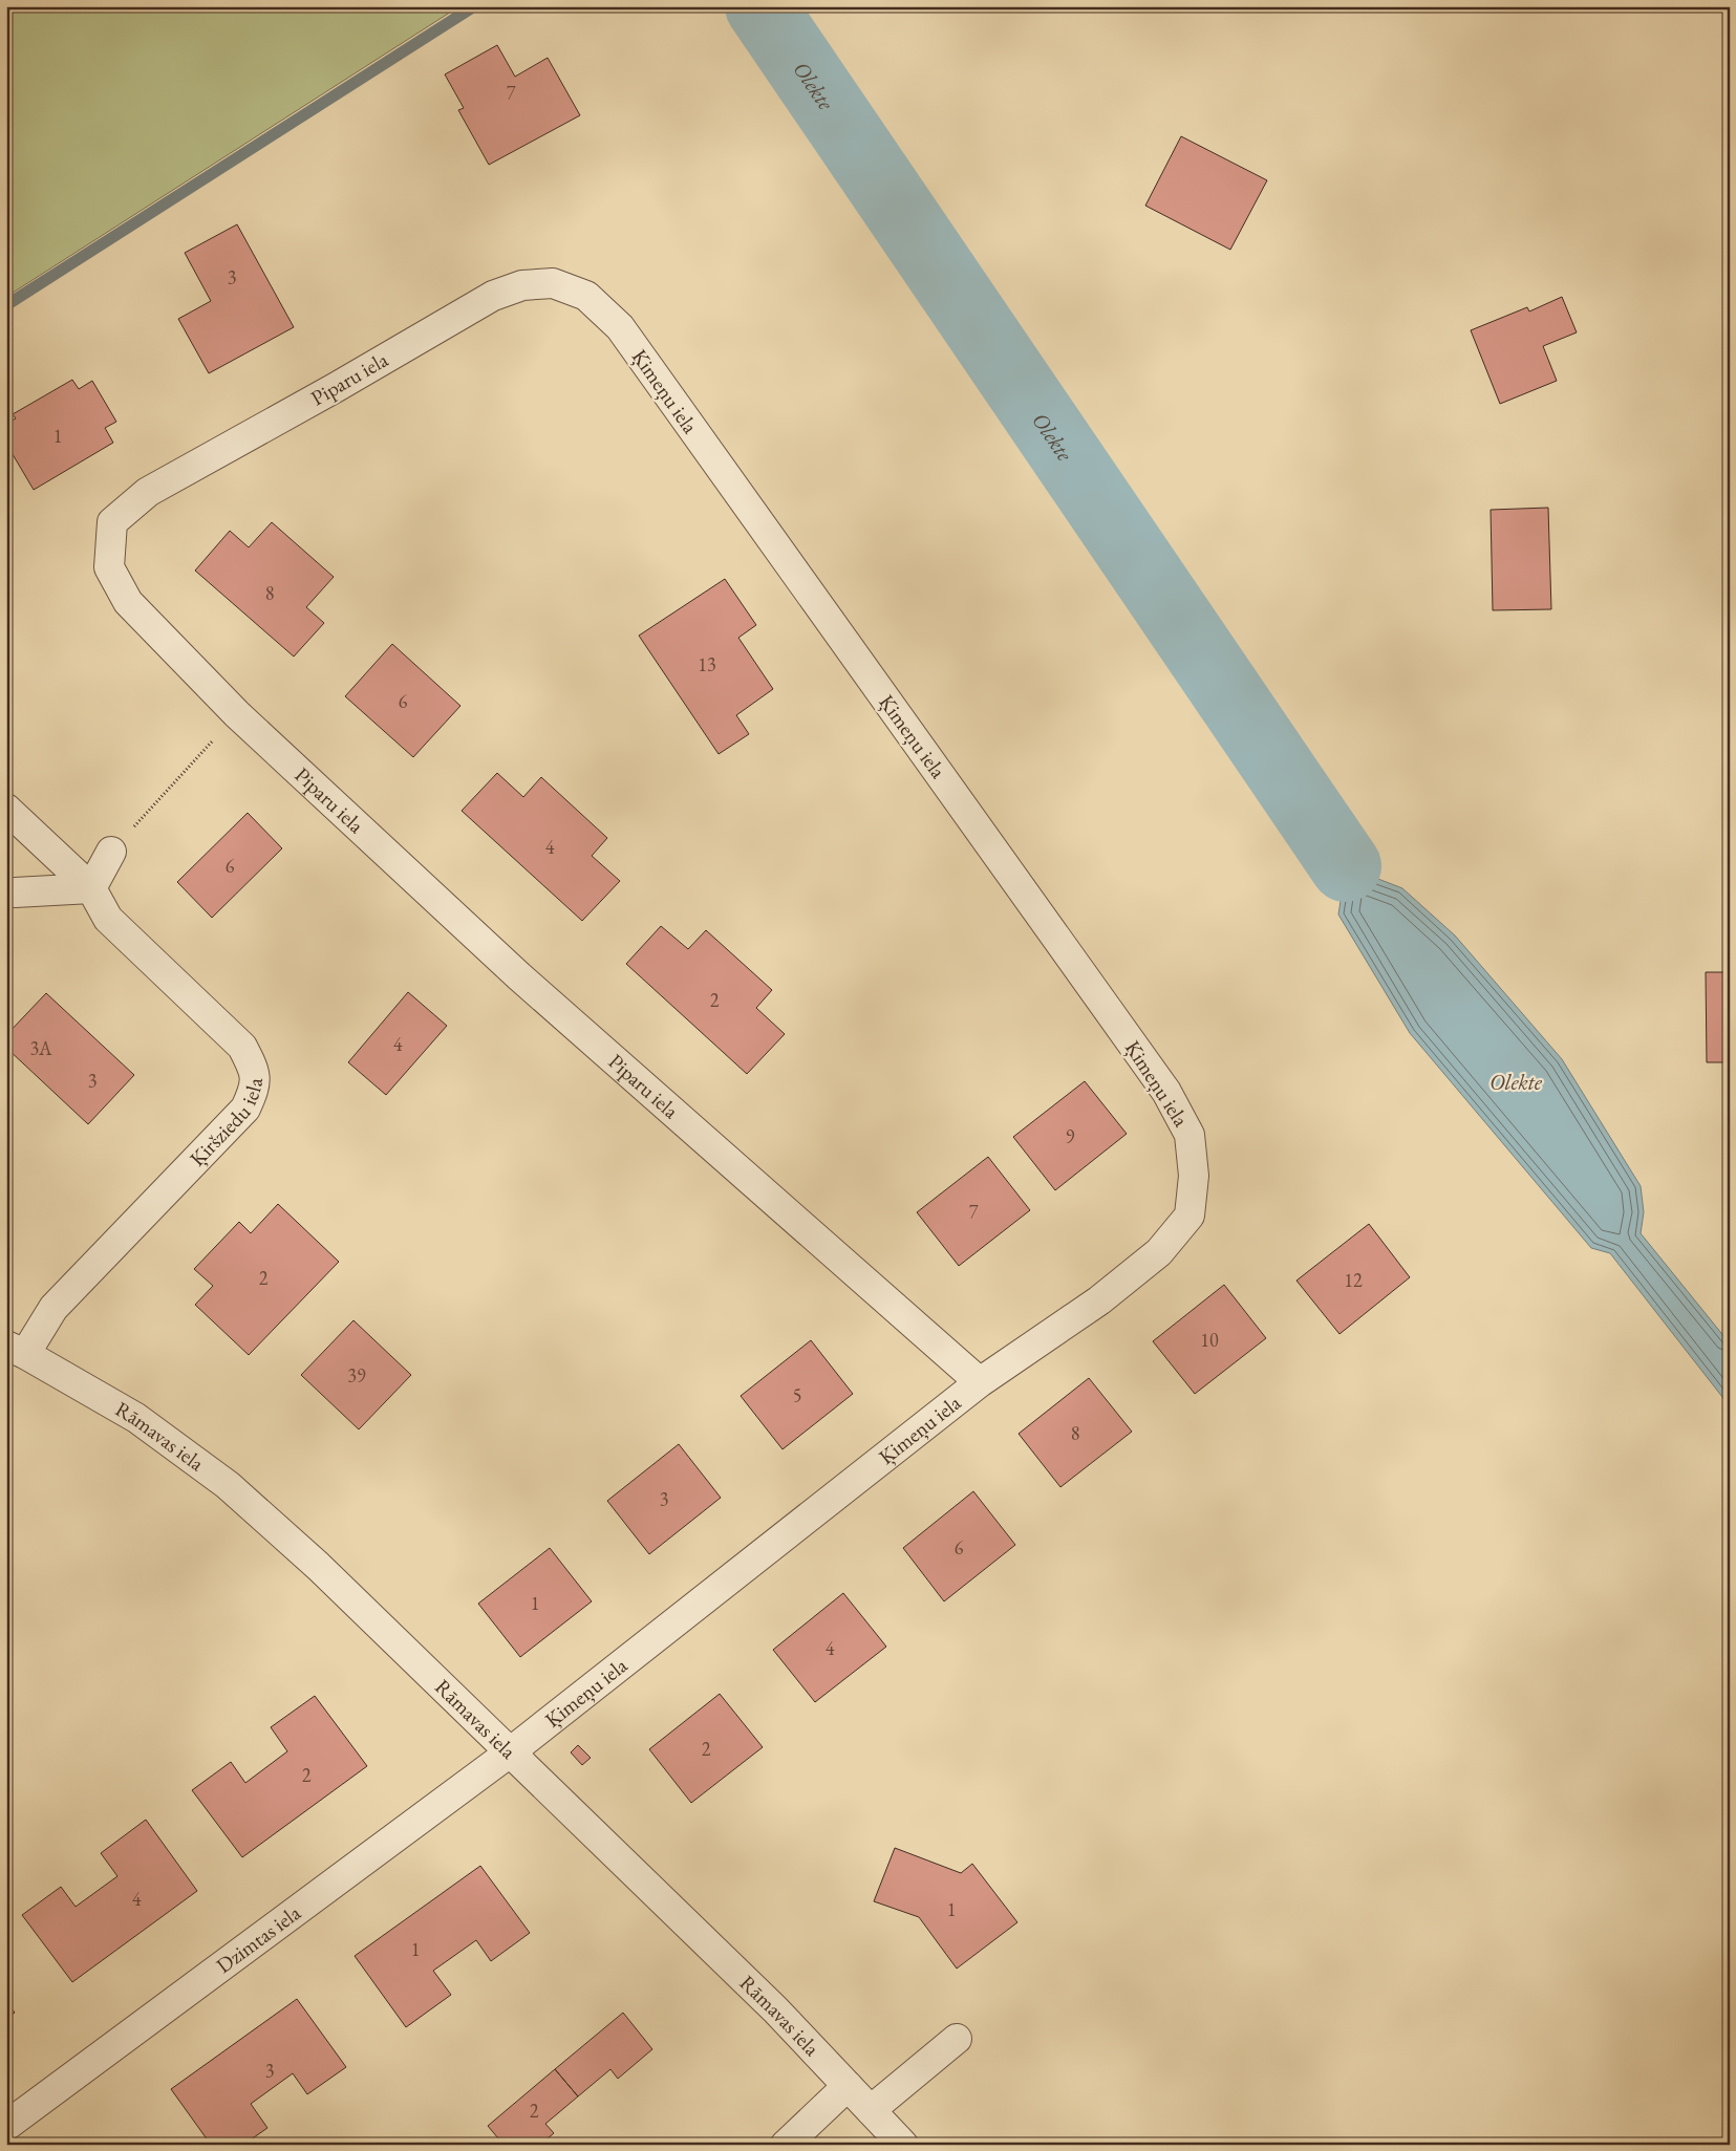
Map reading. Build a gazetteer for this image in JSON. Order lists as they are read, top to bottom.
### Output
{
  "streets": {
    "street": [
      "Piparu iela",
      "Ķimeņu iela",
      "Ķiršziedu iela",
      "Rāmavas iela",
      "Dzimtas iela"
    ]
  },
  "crossings": [
    ["Piparu iela", "Ķimeņu iela"],
    ["Ķimeņu iela", "Rāmavas iela"],
    ["Ķimeņu iela", "Dzimtas iela"],
    ["Ķiršziedu iela", "Rāmavas iela"],
    ["Rāmavas iela", "Dzimtas iela"]
  ],
  "water": ["Olekte"],
  "house_numbers": [
    "7",
    "3",
    "1",
    "8",
    "13",
    "6",
    "4",
    "6",
    "2",
    "4",
    "3A",
    "3",
    "9",
    "7",
    "2",
    "12",
    "10",
    "39",
    "5",
    "8",
    "3",
    "6",
    "1",
    "4",
    "2",
    "2",
    "4",
    "1",
    "1",
    "3",
    "2"
  ]
}
